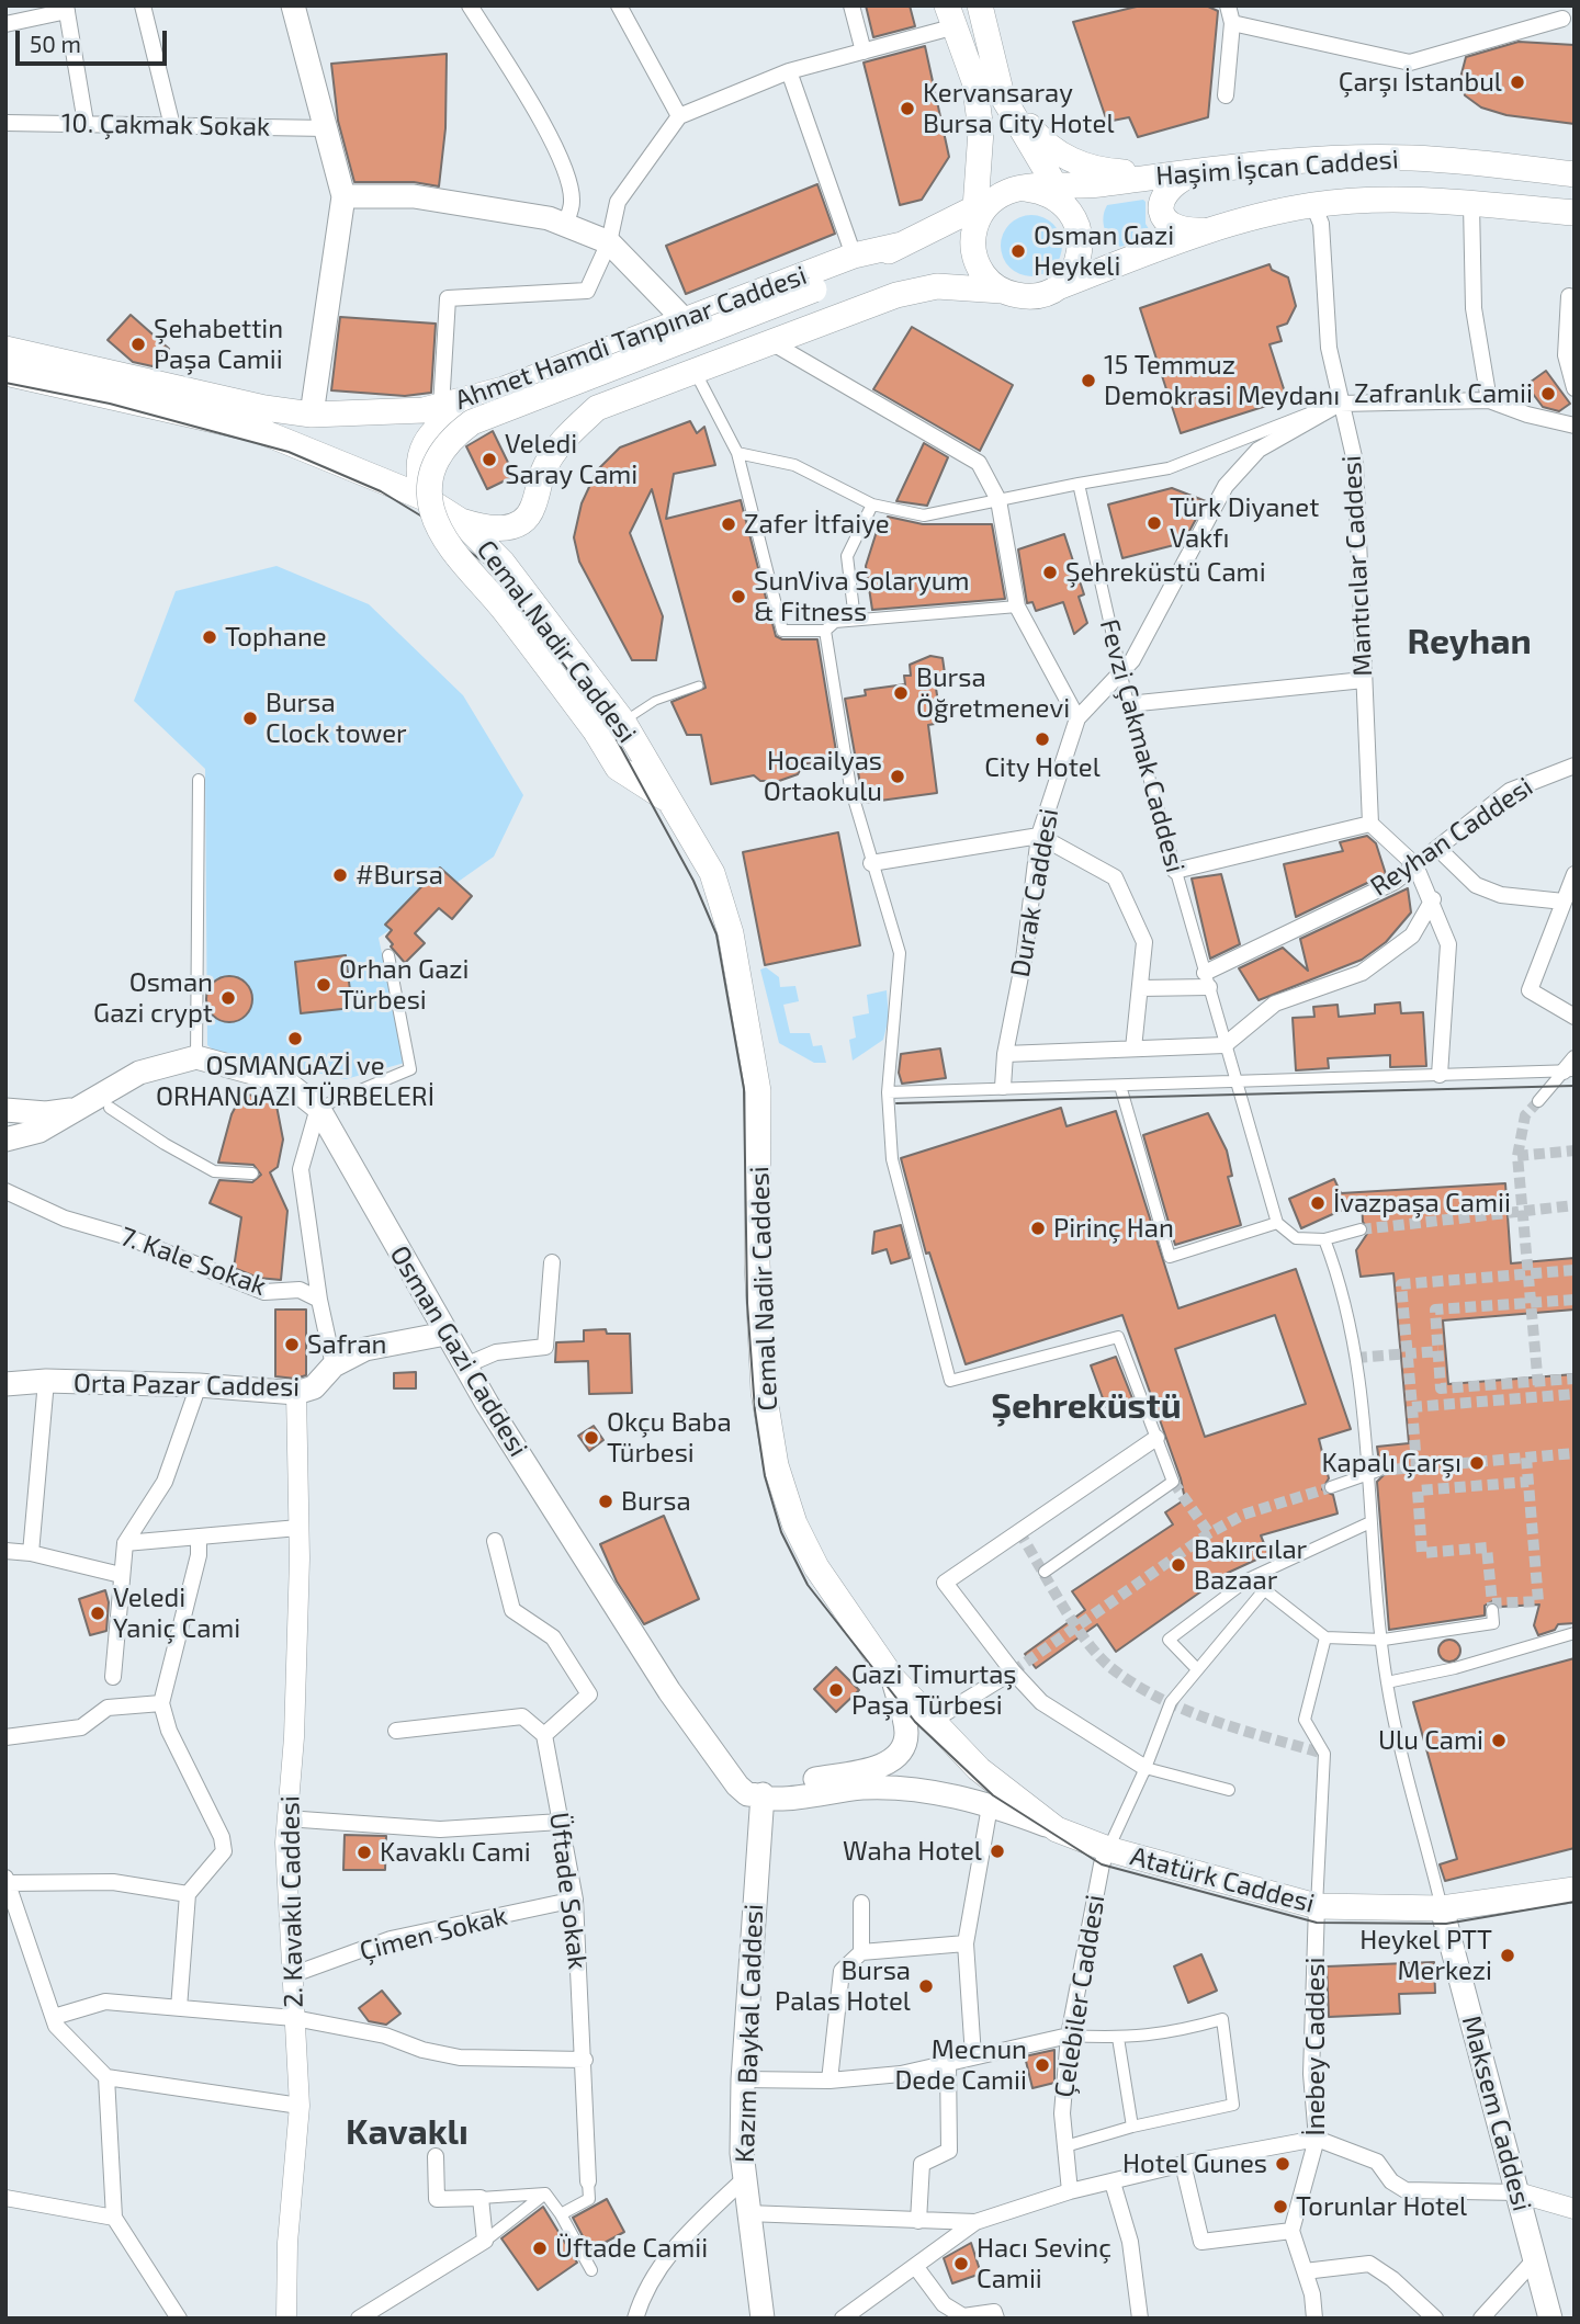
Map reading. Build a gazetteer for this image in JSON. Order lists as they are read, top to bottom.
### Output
{
  "streets": {
    "main road": [
      "Haşim İşcan Caddesi",
      "Ahmet Hamdi Tanpınar Caddesi",
      "Cemal Nadir Caddesi",
      "Osman Gazi Caddesi",
      "Orta Pazar Caddesi",
      "Atatürk Caddesi",
      "Kazım Baykal Caddesi",
      "Maksem Caddesi"
    ],
    "street": [
      "10. Çakmak Sokak",
      "Mantıcılar Caddesi",
      "Fevzi Çakmak Caddesi",
      "Reyhan Caddesi",
      "Durak Caddesi",
      "7. Kale Sokak",
      "Üftade Sokak",
      "2. Kavaklı Caddesi",
      "Çimen Sokak",
      "Çelebiler Caddesi",
      "İnebey Caddesi"
    ]
  },
  "crossings": [
    ["Haşim İşcan Caddesi", "Ahmet Hamdi Tanpınar Caddesi"],
    ["Haşim İşcan Caddesi", "Mantıcılar Caddesi"],
    ["Ahmet Hamdi Tanpınar Caddesi", "Cemal Nadir Caddesi"],
    ["Mantıcılar Caddesi", "Durak Caddesi"],
    ["Cemal Nadir Caddesi", "Atatürk Caddesi"],
    ["Fevzi Çakmak Caddesi", "Reyhan Caddesi"],
    ["Fevzi Çakmak Caddesi", "Durak Caddesi"],
    ["Osman Gazi Caddesi", "Orta Pazar Caddesi"],
    ["Osman Gazi Caddesi", "Kazım Baykal Caddesi"],
    ["Orta Pazar Caddesi", "2. Kavaklı Caddesi"],
    ["Atatürk Caddesi", "Çelebiler Caddesi"],
    ["Atatürk Caddesi", "İnebey Caddesi"],
    ["Atatürk Caddesi", "Maksem Caddesi"],
    ["Üftade Sokak", "Çimen Sokak"],
    ["2. Kavaklı Caddesi", "Çimen Sokak"]
  ],
  "districts": ["Reyhan", "Şehreküstü", "Kavaklı"],
  "places": [
    "Çarşı İstanbul",
    "Kervansaray Bursa City Hotel",
    "Osman Gazi Heykeli",
    "Şehabettin Paşa Camii",
    "15 Temmuz Demokrasi Meydanı",
    "Zafranlık Camii",
    "Veledi Saray Cami",
    "Türk Diyanet Vakfı",
    "Zafer İtfaiye",
    "Şehreküstü Cami",
    "SunViva Solaryum & Fitness",
    "Tophane",
    "Bursa Öğretmenevi",
    "Bursa Clock tower",
    "City Hotel",
    "Hocailyas Ortaokulu",
    "#Bursa",
    "Orhan Gazi Türbesi",
    "Osman Gazi crypt",
    "OSMANGAZİ ve ORHANGAZI TÜRBELERİ",
    "İvazpaşa Camii",
    "Pirinç Han",
    "Safran",
    "Okçu Baba Türbesi",
    "Kapalı Çarşı",
    "Bursa",
    "Bakırcılar Bazaar",
    "Veledi Yaniç Cami",
    "Gazi Timurtaş Paşa Türbesi",
    "Ulu Cami",
    "Waha Hotel",
    "Kavaklı Cami",
    "Heykel PTT Merkezi",
    "Bursa Palas Hotel",
    "Mecnun Dede Camii",
    "Hotel Gunes",
    "Torunlar Hotel",
    "Üftade Camii",
    "Hacı Sevinç Camii"
  ],
  "scale_bar": "50 m"
}
